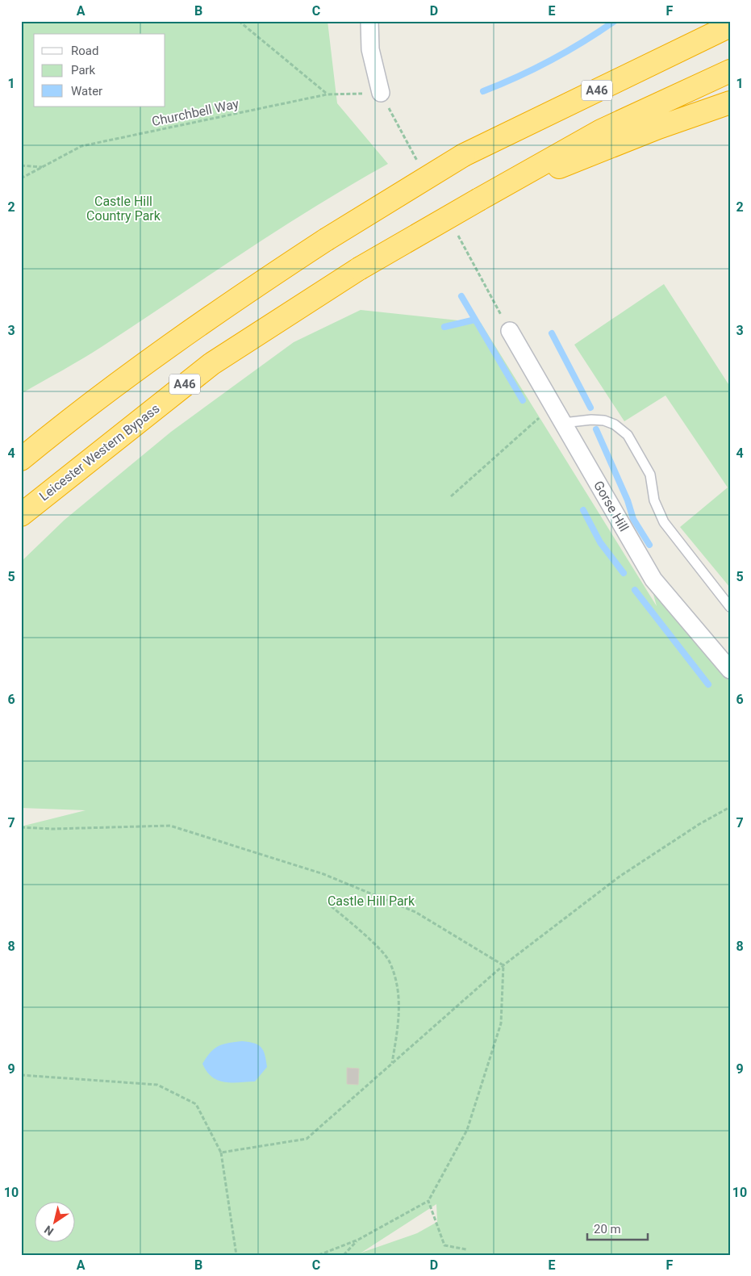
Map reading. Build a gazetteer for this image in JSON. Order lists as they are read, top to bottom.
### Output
{
  "streets": {
    "highway": ["A46", "Leicester Western Bypass"],
    "street": ["Gorse Hill"],
    "path": ["Churchbell Way"]
  },
  "crossings": [
    ["A46", "Leicester Western Bypass"]
  ],
  "parks": ["Castle Hill Country Park", "Castle Hill Park"],
  "legend": ["Road", "Park", "Water"],
  "scale_bar": "20 m",
  "north": "bottom left",
  "grid": {
    "columns": [
      "A",
      "B",
      "C",
      "D",
      "E",
      "F"
    ],
    "rows": [
      "1",
      "2",
      "3",
      "4",
      "5",
      "6",
      "7",
      "8",
      "9",
      "10"
    ]
  }
}
